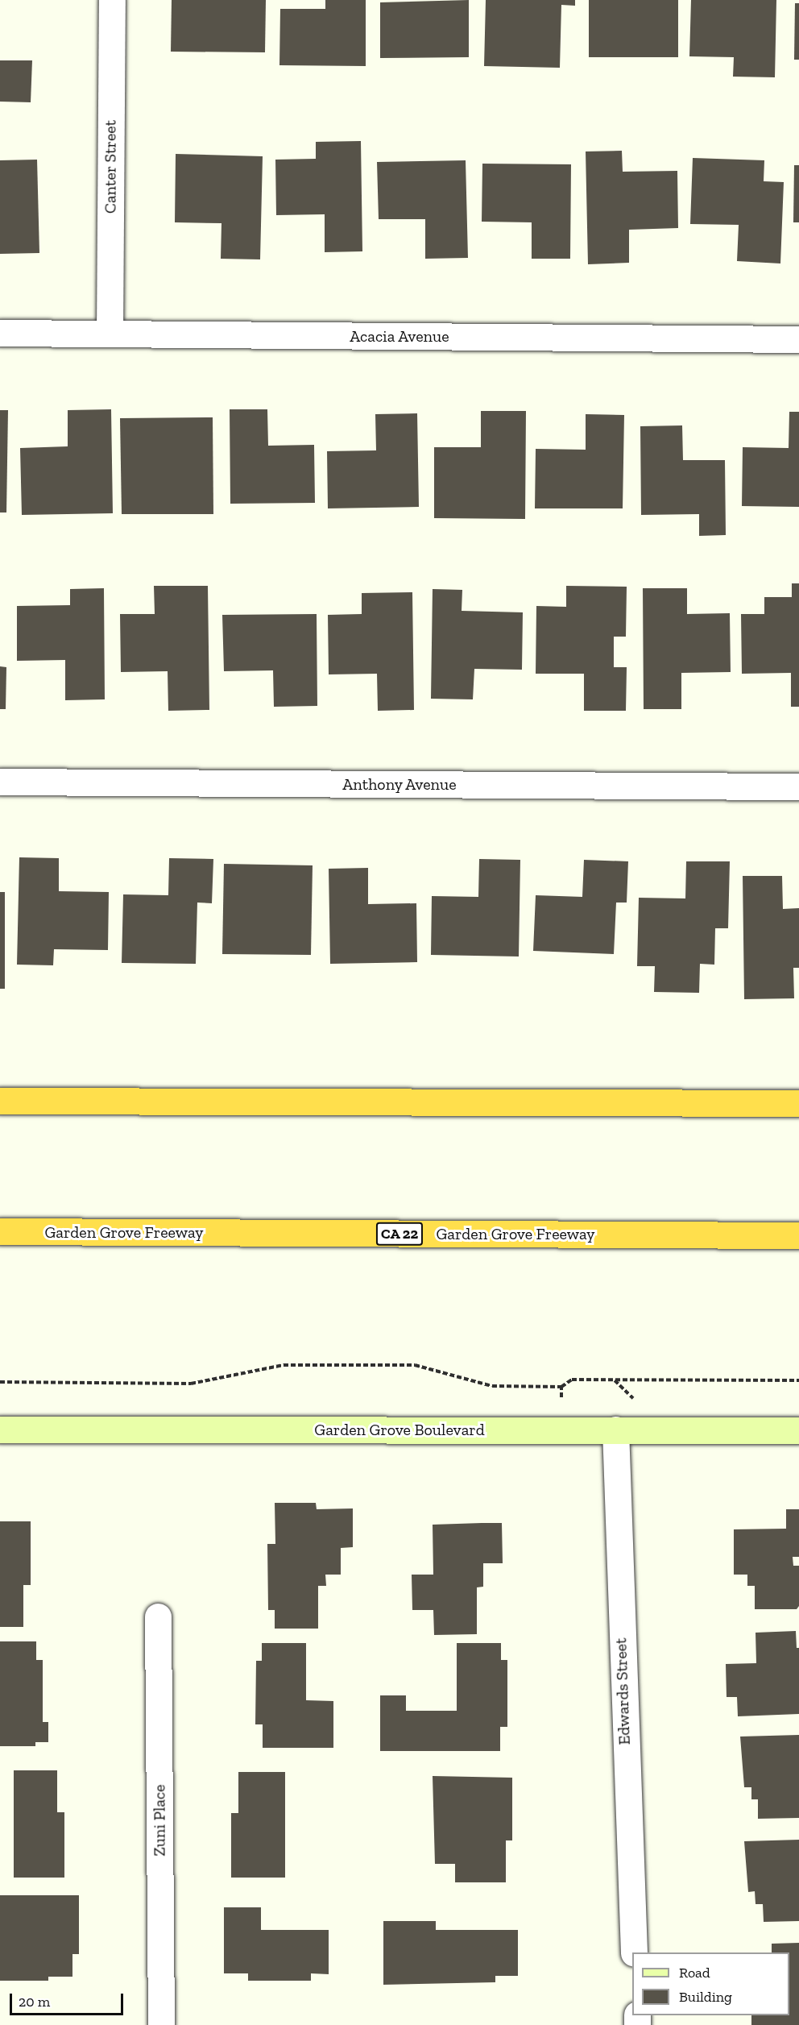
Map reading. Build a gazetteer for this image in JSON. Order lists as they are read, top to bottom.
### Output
{
  "streets": {
    "highway": ["Garden Grove Freeway", "CA 22"],
    "main road": ["Garden Grove Boulevard"],
    "street": [
      "Canter Street",
      "Acacia Avenue",
      "Anthony Avenue",
      "Edwards Street",
      "Zuni Place"
    ]
  },
  "crossings": [
    ["Canter Street", "Acacia Avenue"],
    ["Garden Grove Boulevard", "Edwards Street"]
  ],
  "legend": ["Road", "Building"],
  "scale_bar": "20 m"
}
